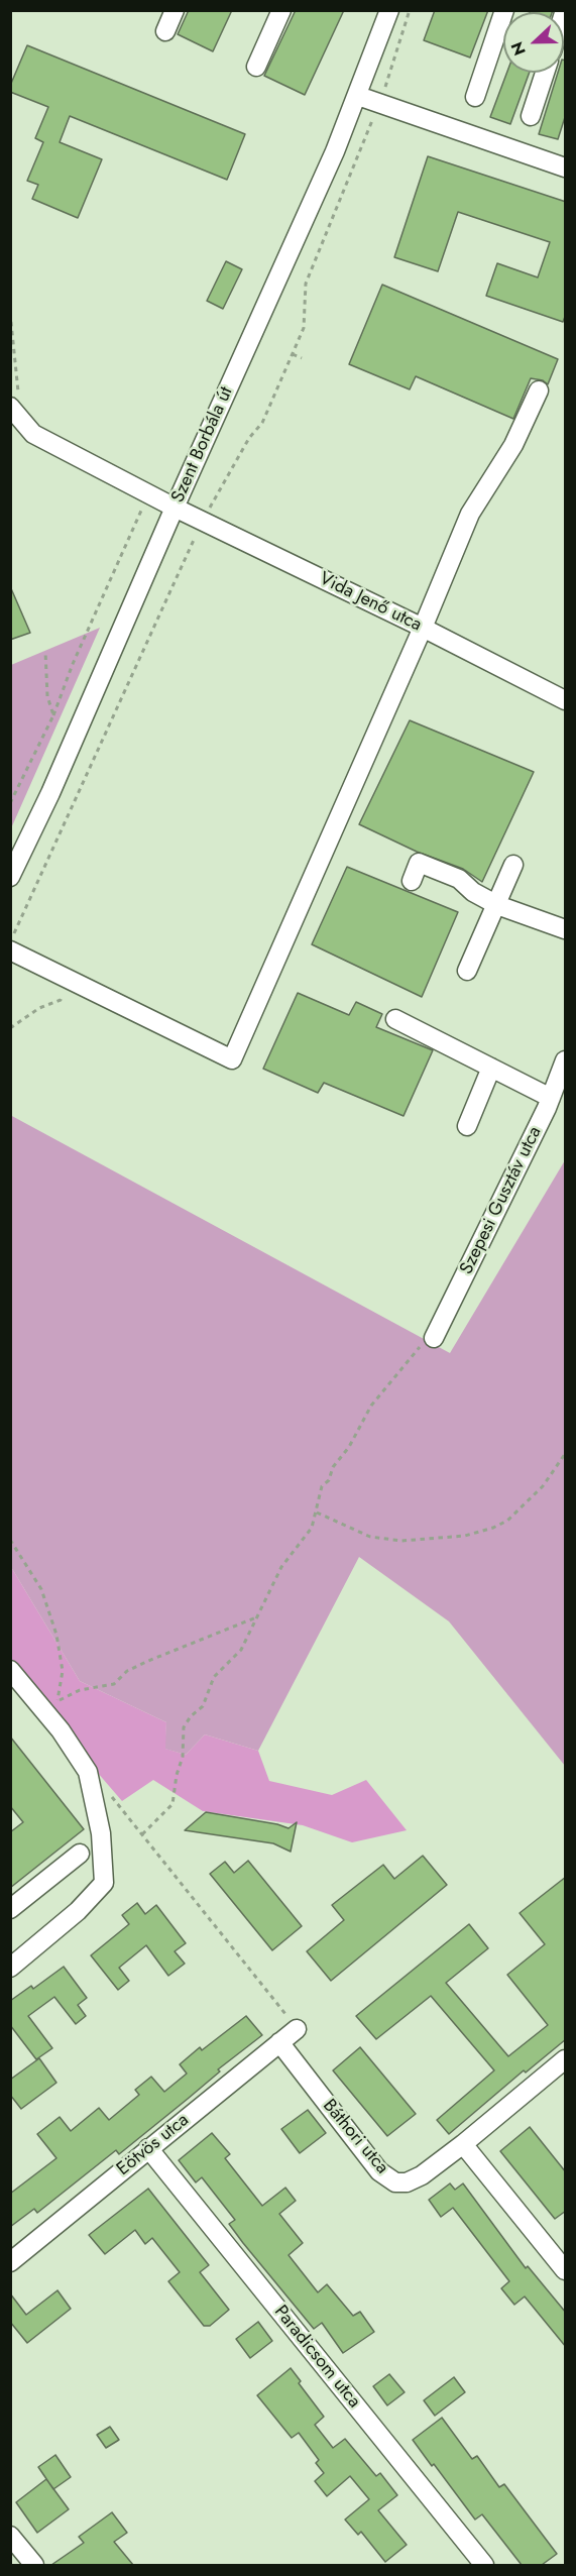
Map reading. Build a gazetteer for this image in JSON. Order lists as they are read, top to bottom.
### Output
{
  "streets": {
    "street": [
      "Szent Borbála út",
      "Vida Jenő utca",
      "Szepesi Gusztáv utca",
      "Báthori utca",
      "Eötvös utca",
      "Paradicsom utca"
    ]
  },
  "crossings": [
    ["Szent Borbála út", "Vida Jenő utca"],
    ["Báthori utca", "Eötvös utca"],
    ["Eötvös utca", "Paradicsom utca"]
  ],
  "north": "left"
}
